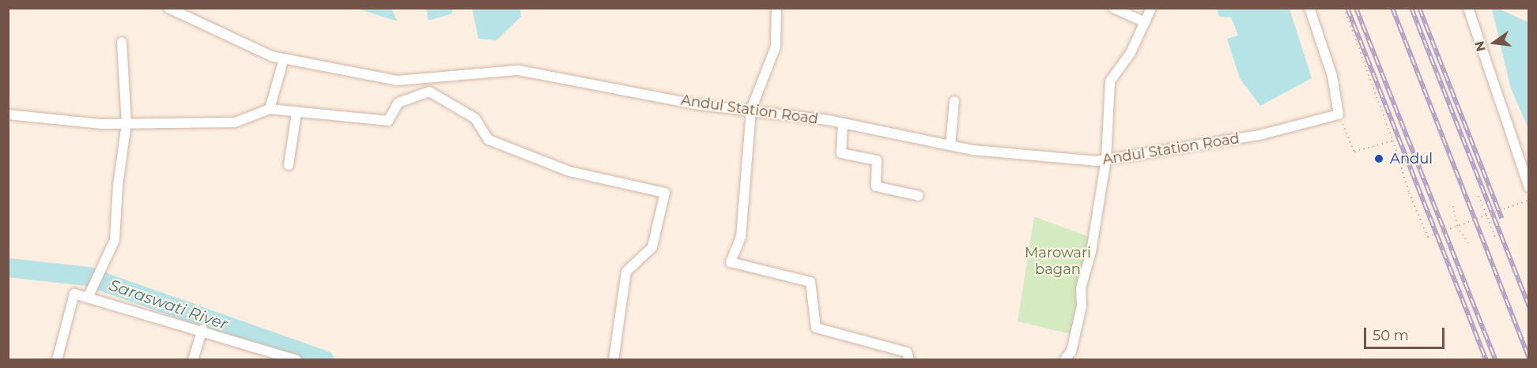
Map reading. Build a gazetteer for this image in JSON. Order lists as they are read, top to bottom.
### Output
{
  "streets": {
    "street": ["Andul Station Road"]
  },
  "water": ["Saraswati River"],
  "parks": ["Marowari bagan"],
  "places": ["Andul"],
  "scale_bar": "50 m",
  "north": "left"
}
